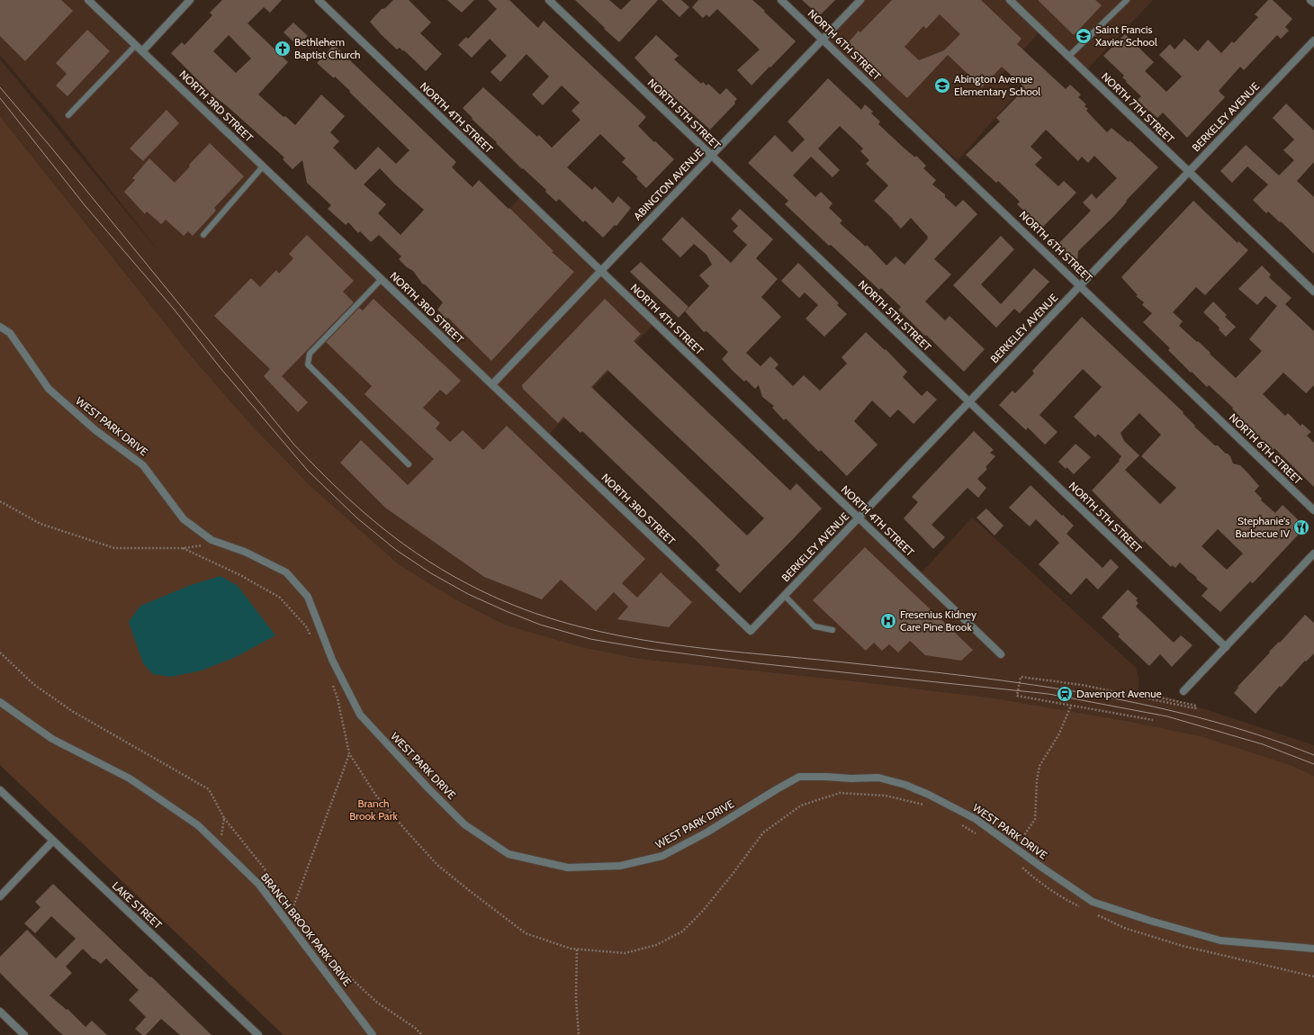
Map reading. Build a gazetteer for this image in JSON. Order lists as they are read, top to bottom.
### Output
{
  "streets": {
    "street": [
      "NORTH 6TH STREET",
      "NORTH 3RD STREET",
      "NORTH 7TH STREET",
      "NORTH 5TH STREET",
      "BERKELEY AVENUE",
      "NORTH 4TH STREET",
      "ABINGTON AVENUE",
      "WEST PARK DRIVE",
      "LAKE STREET",
      "BRANCH BROOK PARK DRIVE"
    ]
  },
  "crossings": [
    ["NORTH 6TH STREET", "BERKELEY AVENUE"],
    ["NORTH 6TH STREET", "ABINGTON AVENUE"],
    ["NORTH 3RD STREET", "BERKELEY AVENUE"],
    ["NORTH 3RD STREET", "ABINGTON AVENUE"],
    ["NORTH 7TH STREET", "BERKELEY AVENUE"],
    ["NORTH 5TH STREET", "BERKELEY AVENUE"],
    ["NORTH 5TH STREET", "ABINGTON AVENUE"],
    ["BERKELEY AVENUE", "NORTH 4TH STREET"],
    ["NORTH 4TH STREET", "ABINGTON AVENUE"]
  ],
  "parks": ["Branch Brook Park"],
  "places": {
    "school or university": ["Saint Francis Xavier School", "Abington Avenue Elementary School"],
    "church": ["Bethlehem Baptist Church"],
    "restaurant": ["Stephanie's Barbecue IV"],
    "hospital": ["Fresenius Kidney Care Pine Brook"],
    "station": ["Davenport Avenue"]
  }
}
